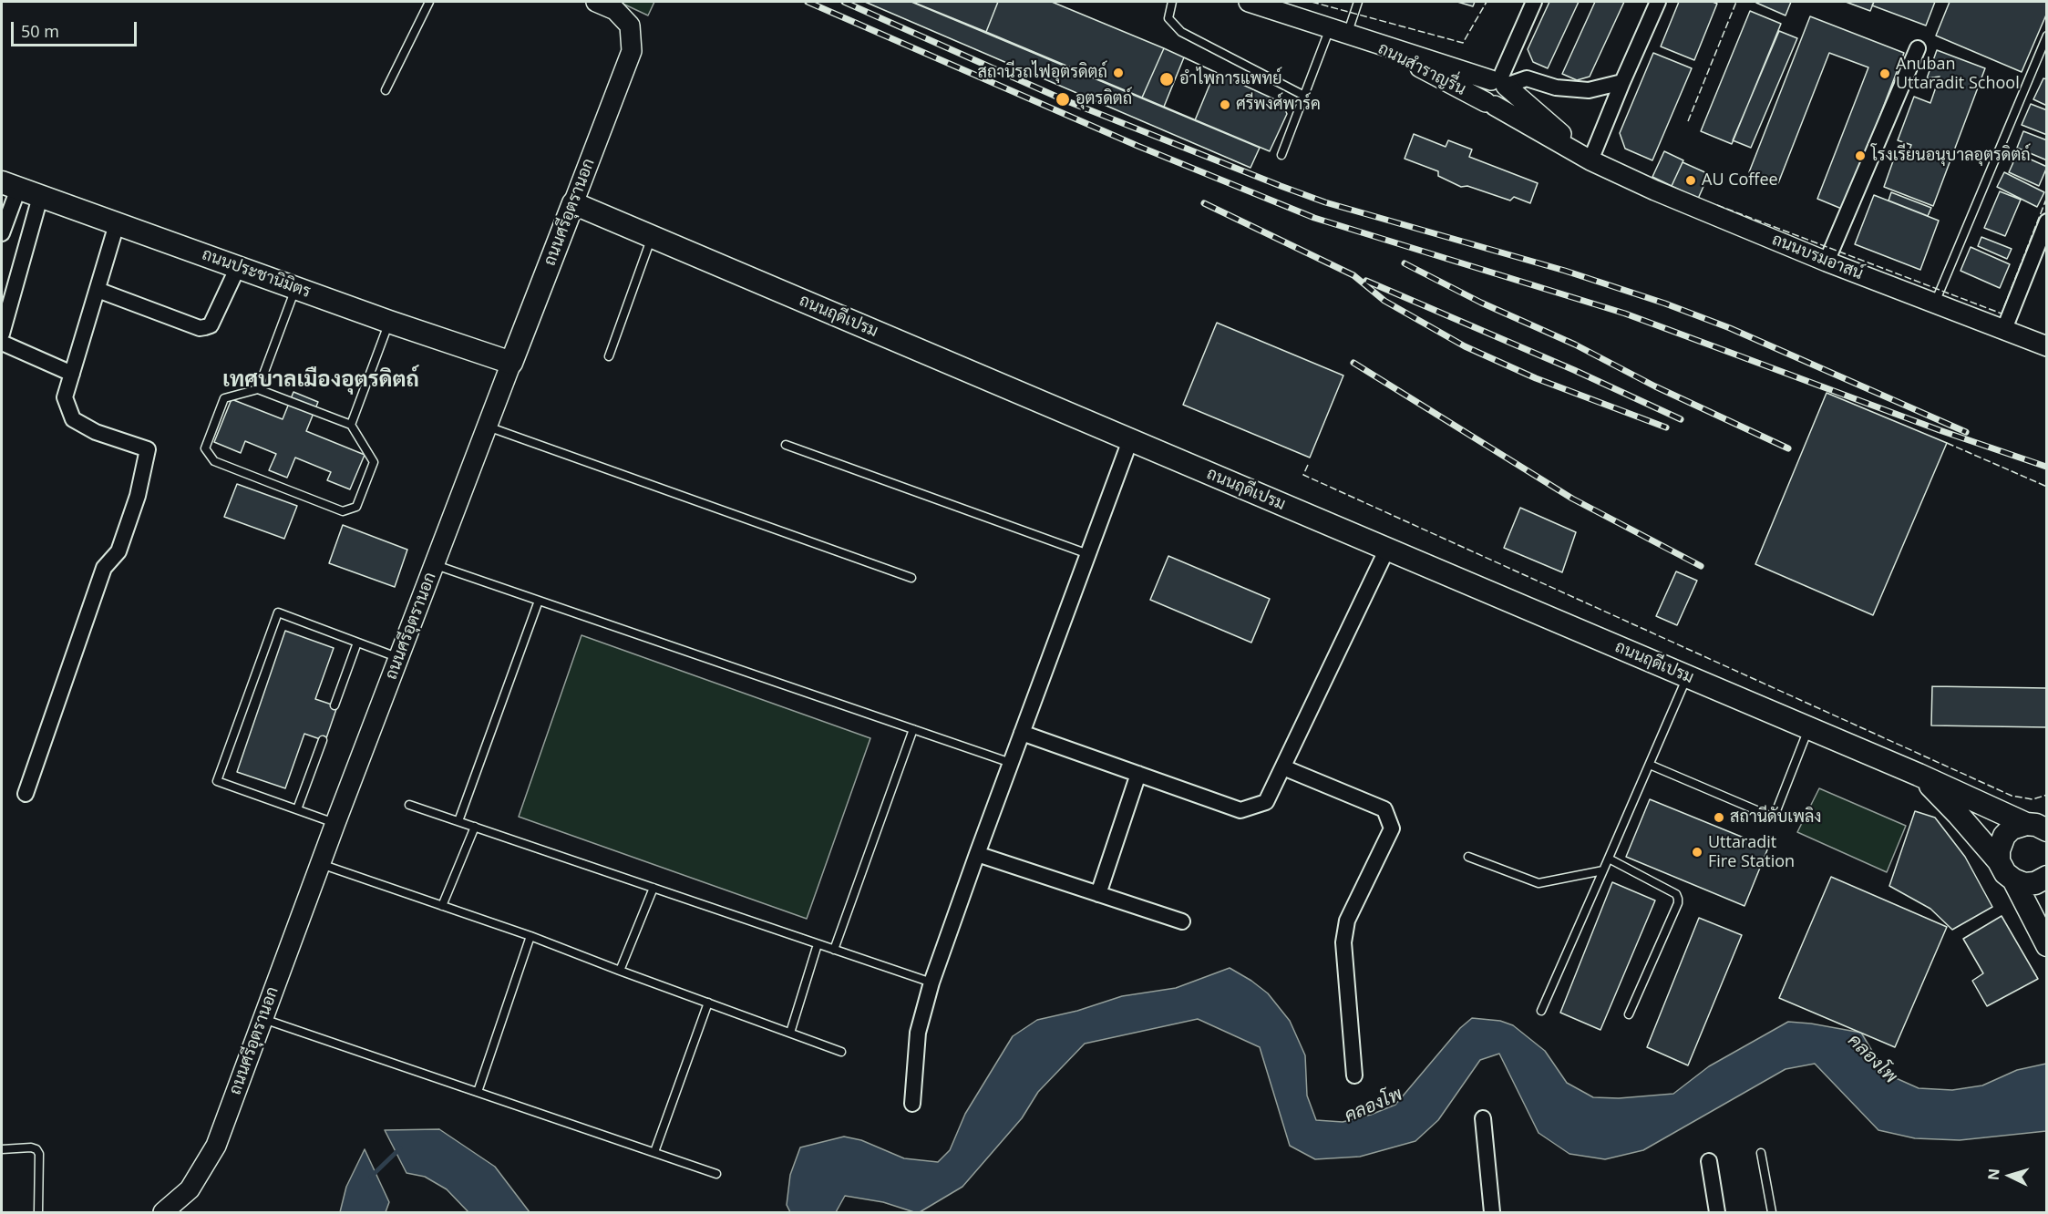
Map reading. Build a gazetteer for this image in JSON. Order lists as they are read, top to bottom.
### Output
{
  "streets": {
    "main road": ["ถนนศรีอุตรานอก", "ถนนประชานิมิตร", "ถนนฤดีเปรม"],
    "street": ["ถนนสำราญรื่น", "ถนนบรมอาสน์"]
  },
  "crossings": [
    ["ถนนสำราญรื่น", "ถนนบรมอาสน์"],
    ["ถนนศรีอุตรานอก", "ถนนประชานิมิตร"],
    ["ถนนศรีอุตรานอก", "ถนนฤดีเปรม"]
  ],
  "districts": ["เทศบาลเมืองอุตรดิตถ์"],
  "water": ["คลองโพ"],
  "places": [
    "สถานีรถไฟอุตรดิตถ์",
    "Anuban Uttaradit School",
    "อำไพการแพทย์",
    "อุตรดิตถ์",
    "ศรีพงศ์พาร์ค",
    "โรงเรียนอนุบาลอุตรดิตถ์",
    "AU Coffee",
    "สถานีดับเพลิง",
    "Uttaradit Fire Station"
  ],
  "scale_bar": "50 m",
  "north": "left"
}
